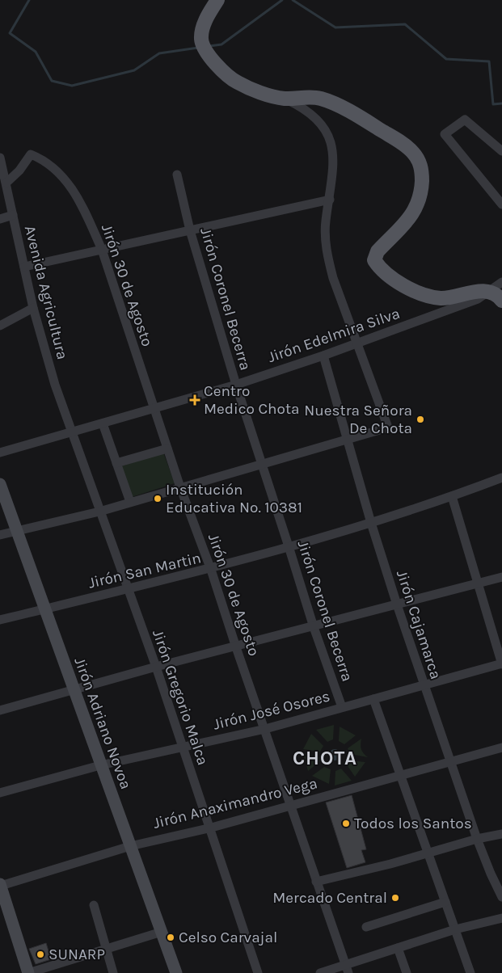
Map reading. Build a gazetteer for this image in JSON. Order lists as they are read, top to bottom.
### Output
{
  "streets": {
    "street": [
      "Jirón 30 de Agosto",
      "Avenida Agricultura",
      "Jirón Coronel Becerra",
      "Jirón Edelmira Silva",
      "Jirón San Martin",
      "Jirón Cajamarca",
      "Jirón Gregorio Malca",
      "Jirón José Osores",
      "Jirón Adriano Novoa",
      "Jirón Anaximandro Vega"
    ]
  },
  "crossings": [
    ["Jirón 30 de Agosto", "Avenida Agricultura"],
    ["Jirón 30 de Agosto", "Jirón Edelmira Silva"],
    ["Jirón 30 de Agosto", "Jirón San Martin"],
    ["Jirón 30 de Agosto", "Jirón José Osores"],
    ["Jirón 30 de Agosto", "Jirón Anaximandro Vega"],
    ["Avenida Agricultura", "Jirón Edelmira Silva"],
    ["Avenida Agricultura", "Jirón Gregorio Malca"],
    ["Jirón Coronel Becerra", "Jirón Edelmira Silva"],
    ["Jirón Coronel Becerra", "Jirón San Martin"],
    ["Jirón Coronel Becerra", "Jirón José Osores"],
    ["Jirón Edelmira Silva", "Jirón Cajamarca"],
    ["Jirón Edelmira Silva", "Jirón Gregorio Malca"],
    ["Jirón San Martin", "Jirón Cajamarca"],
    ["Jirón San Martin", "Jirón Gregorio Malca"],
    ["Jirón San Martin", "Jirón Adriano Novoa"],
    ["Jirón Cajamarca", "Jirón José Osores"],
    ["Jirón Cajamarca", "Jirón Anaximandro Vega"],
    ["Jirón Gregorio Malca", "Jirón José Osores"],
    ["Jirón Gregorio Malca", "Jirón Anaximandro Vega"],
    ["Jirón José Osores", "Jirón Adriano Novoa"],
    ["Jirón Adriano Novoa", "Jirón Anaximandro Vega"]
  ],
  "districts": ["CHOTA"],
  "places": {
    "health": ["Centro Medico Chota"],
    "other": [
      "Nuestra Señora De Chota",
      "Institución Educativa No. 10381",
      "Todos los Santos",
      "Mercado Central",
      "Celso Carvajal",
      "SUNARP"
    ]
  }
}
